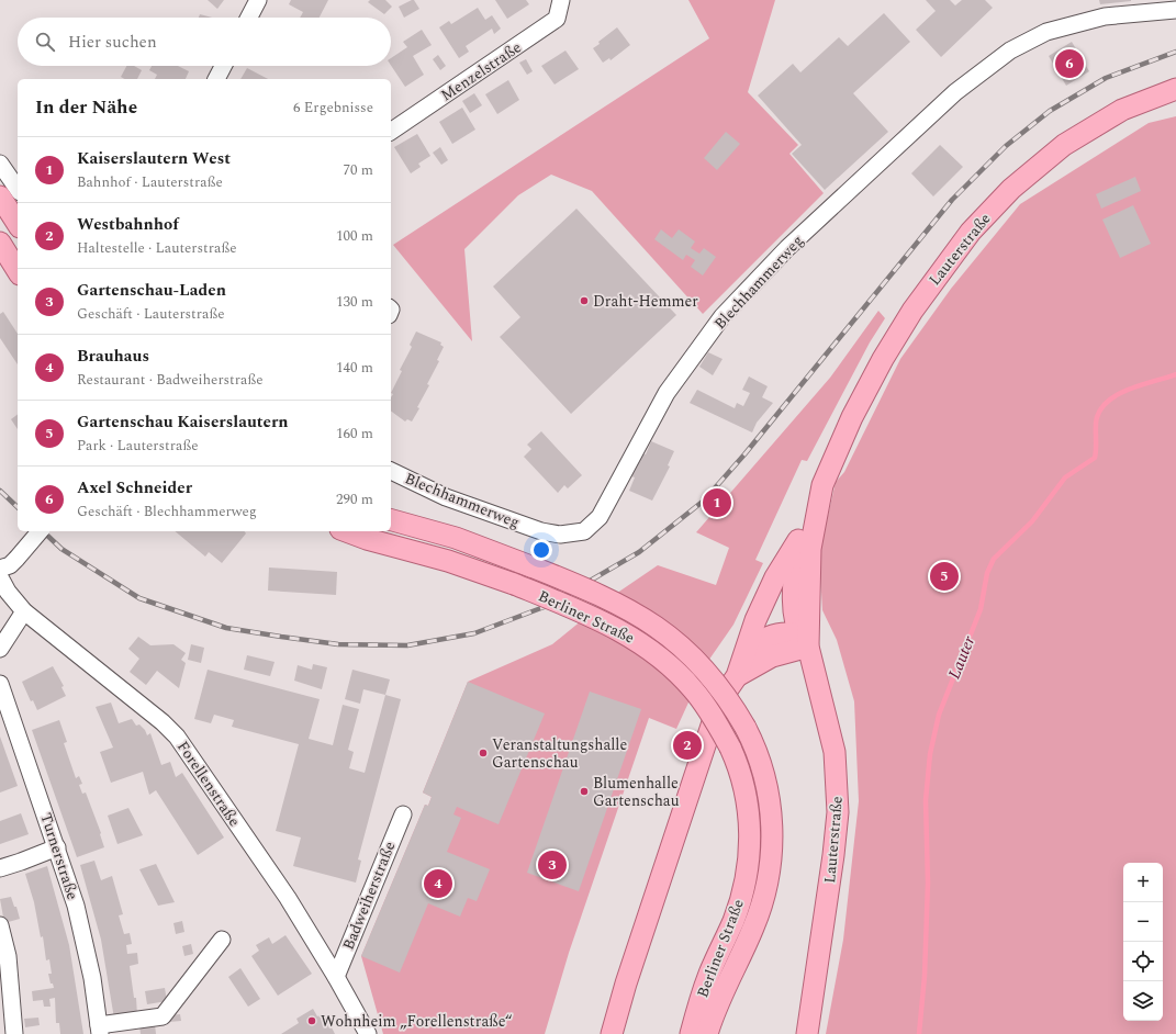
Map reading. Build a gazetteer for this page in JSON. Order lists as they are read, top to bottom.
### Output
{
  "streets": {
    "main road": ["Lauterstraße", "Berliner Straße"],
    "street": [
      "Menzelstraße",
      "Blechhammerweg",
      "Forellenstraße",
      "Turnerstraße",
      "Badweiherstraße"
    ]
  },
  "crossings": [
    ["Forellenstraße", "Badweiherstraße"]
  ],
  "water": ["Lauter"],
  "places": [
    "Draht-Hemmer",
    "Veranstaltungshalle Gartenschau",
    "Blumenhalle Gartenschau",
    "Wohnheim „Forellenstraße“"
  ],
  "page": {
    "search": "Hier suchen",
    "pins": [
      "6",
      "1",
      "5",
      "2",
      "3",
      "4"
    ],
    "heading": ["In der Nähe", "6 Ergebnisse"],
    "list": [
      {
        "mark": "1",
        "name": "Kaiserslautern West",
        "note": "Bahnhof · Lauterstraße",
        "value": "70 m"
      },
      {
        "mark": "2",
        "name": "Westbahnhof",
        "note": "Haltestelle · Lauterstraße",
        "value": "100 m"
      },
      {
        "mark": "3",
        "name": "Gartenschau-Laden",
        "note": "Geschäft · Lauterstraße",
        "value": "130 m"
      },
      {
        "mark": "4",
        "name": "Brauhaus",
        "note": "Restaurant · Badweiherstraße",
        "value": "140 m"
      },
      {
        "mark": "5",
        "name": "Gartenschau Kaiserslautern",
        "note": "Park · Lauterstraße",
        "value": "160 m"
      },
      {
        "mark": "6",
        "name": "Axel Schneider",
        "note": "Geschäft · Blechhammerweg",
        "value": "290 m"
      }
    ],
    "map_buttons": ["+", "−"]
  }
}
